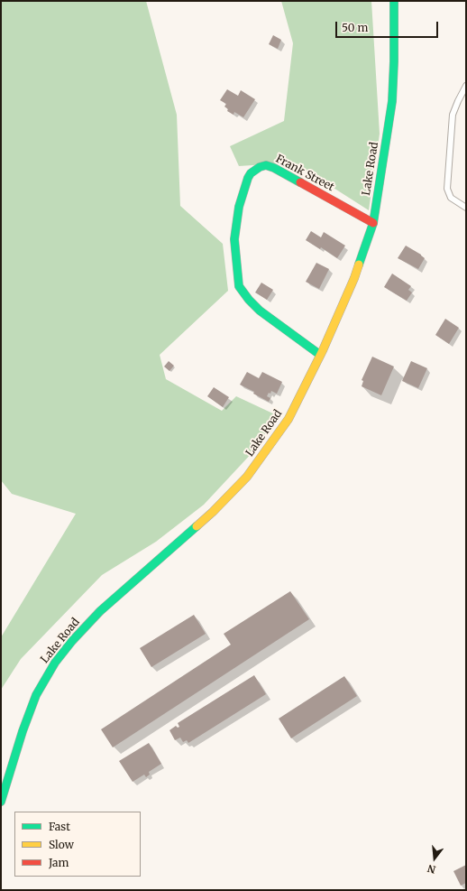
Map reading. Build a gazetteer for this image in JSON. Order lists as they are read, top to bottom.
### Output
{
  "streets": {
    "street": ["Lake Road", "Frank Street"]
  },
  "crossings": [
    ["Lake Road", "Frank Street"]
  ],
  "legend": ["Fast", "Slow", "Jam"],
  "scale_bar": "50 m",
  "north": "bottom"
}
